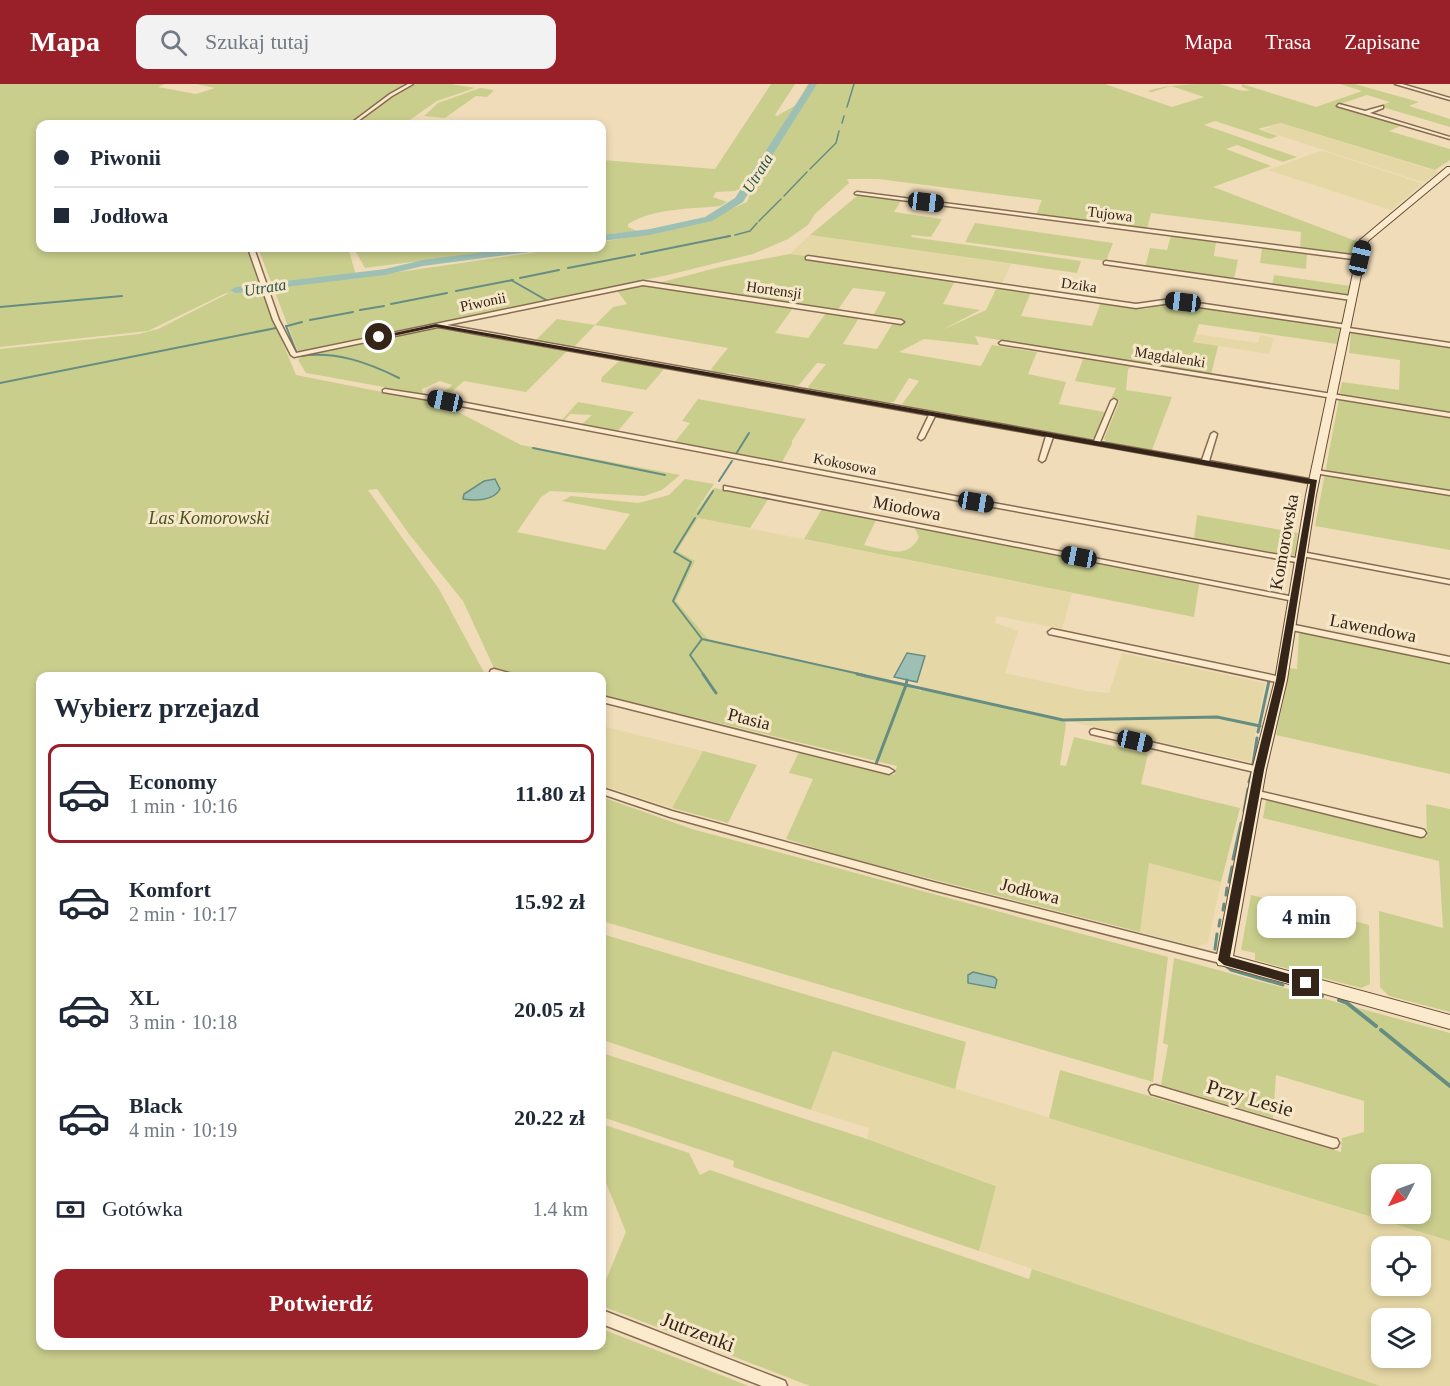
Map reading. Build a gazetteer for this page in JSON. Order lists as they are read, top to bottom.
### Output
{
  "streets": {
    "street": [
      "Tujowa",
      "Dzika",
      "Hortensji",
      "Piwonii",
      "Magdalenki",
      "Kokosowa",
      "Miodowa",
      "Komorowska",
      "Lawendowa",
      "Ptasia",
      "Jodłowa",
      "Przy Lesie",
      "Jutrzenki"
    ]
  },
  "crossings": [
    ["Tujowa", "Komorowska"],
    ["Dzika", "Komorowska"],
    ["Hortensji", "Piwonii"],
    ["Magdalenki", "Komorowska"],
    ["Kokosowa", "Komorowska"],
    ["Miodowa", "Komorowska"],
    ["Komorowska", "Lawendowa"],
    ["Komorowska", "Jodłowa"]
  ],
  "water": ["Utrata"],
  "parks": ["Las Komorowski"],
  "north": "bottom left",
  "page": {
    "header": "Mapa",
    "search": "Szukaj tutaj",
    "nav": ["Mapa", "Trasa", "Zapisane"],
    "banner": ["Piwonii", "Jodłowa"],
    "heading": "Wybierz przejazd",
    "list": [
      {
        "name": "Economy",
        "note": "1 min · 10:16",
        "value": "11.80 zł"
      },
      {
        "name": "Komfort",
        "note": "2 min · 10:17",
        "value": "15.92 zł"
      },
      {
        "name": "XL",
        "note": "3 min · 10:18",
        "value": "20.05 zł"
      },
      {
        "name": "Black",
        "note": "4 min · 10:19",
        "value": "20.22 zł"
      }
    ],
    "bubble": "4 min",
    "pay": ["Gotówka", "1.4 km"],
    "buttons": "Potwierdź"
  }
}
